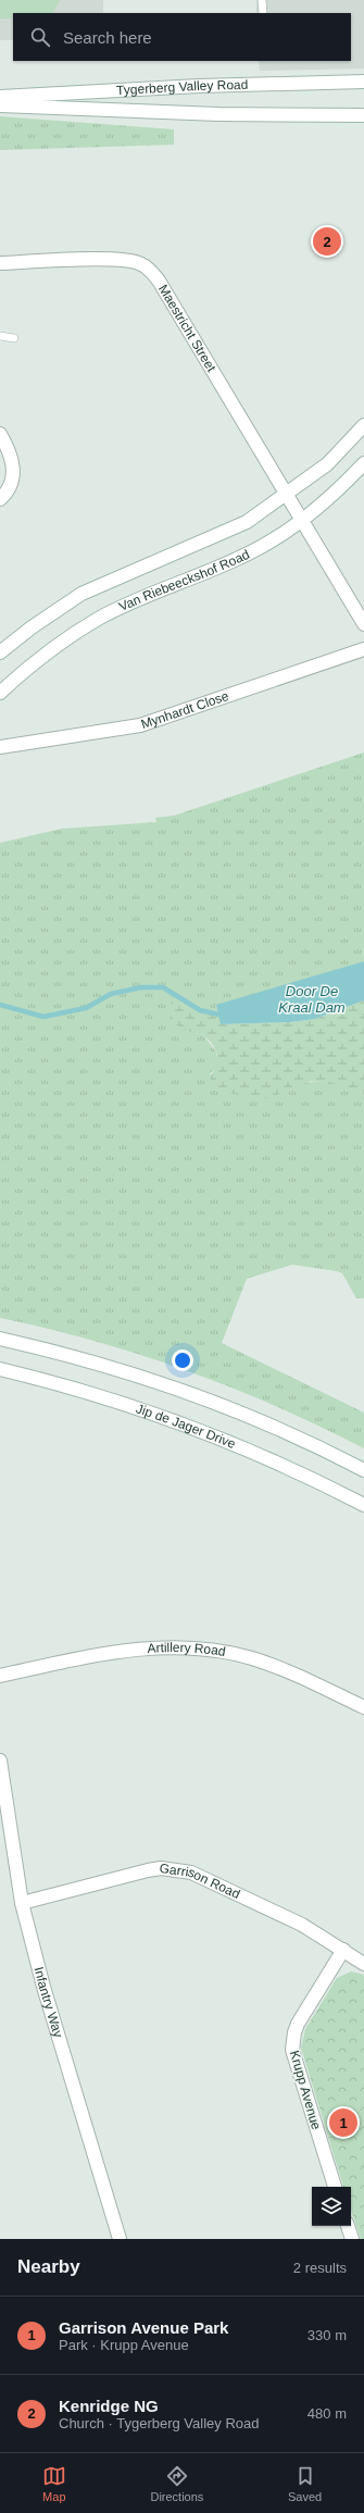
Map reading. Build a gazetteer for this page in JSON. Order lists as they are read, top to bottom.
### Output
{
  "streets": {
    "street": [
      "Tygerberg Valley Road",
      "Maestricht Street",
      "Van Riebeeckshof Road",
      "Mynhardt Close",
      "Jip de Jager Drive",
      "Artillery Road",
      "Garrison Road",
      "Infantry Way",
      "Krupp Avenue"
    ]
  },
  "crossings": [
    ["Maestricht Street", "Van Riebeeckshof Road"],
    ["Garrison Road", "Infantry Way"],
    ["Garrison Road", "Krupp Avenue"]
  ],
  "water": ["Door De Kraal Dam"],
  "page": {
    "search": "Search here",
    "pins": ["2", "1"],
    "heading": ["Nearby", "2 results"],
    "list": [
      {
        "mark": "1",
        "name": "Garrison Avenue Park",
        "note": "Park · Krupp Avenue",
        "value": "330 m"
      },
      {
        "mark": "2",
        "name": "Kenridge NG",
        "note": "Church · Tygerberg Valley Road",
        "value": "480 m"
      }
    ],
    "nav": ["Map", "Directions", "Saved"]
  }
}
